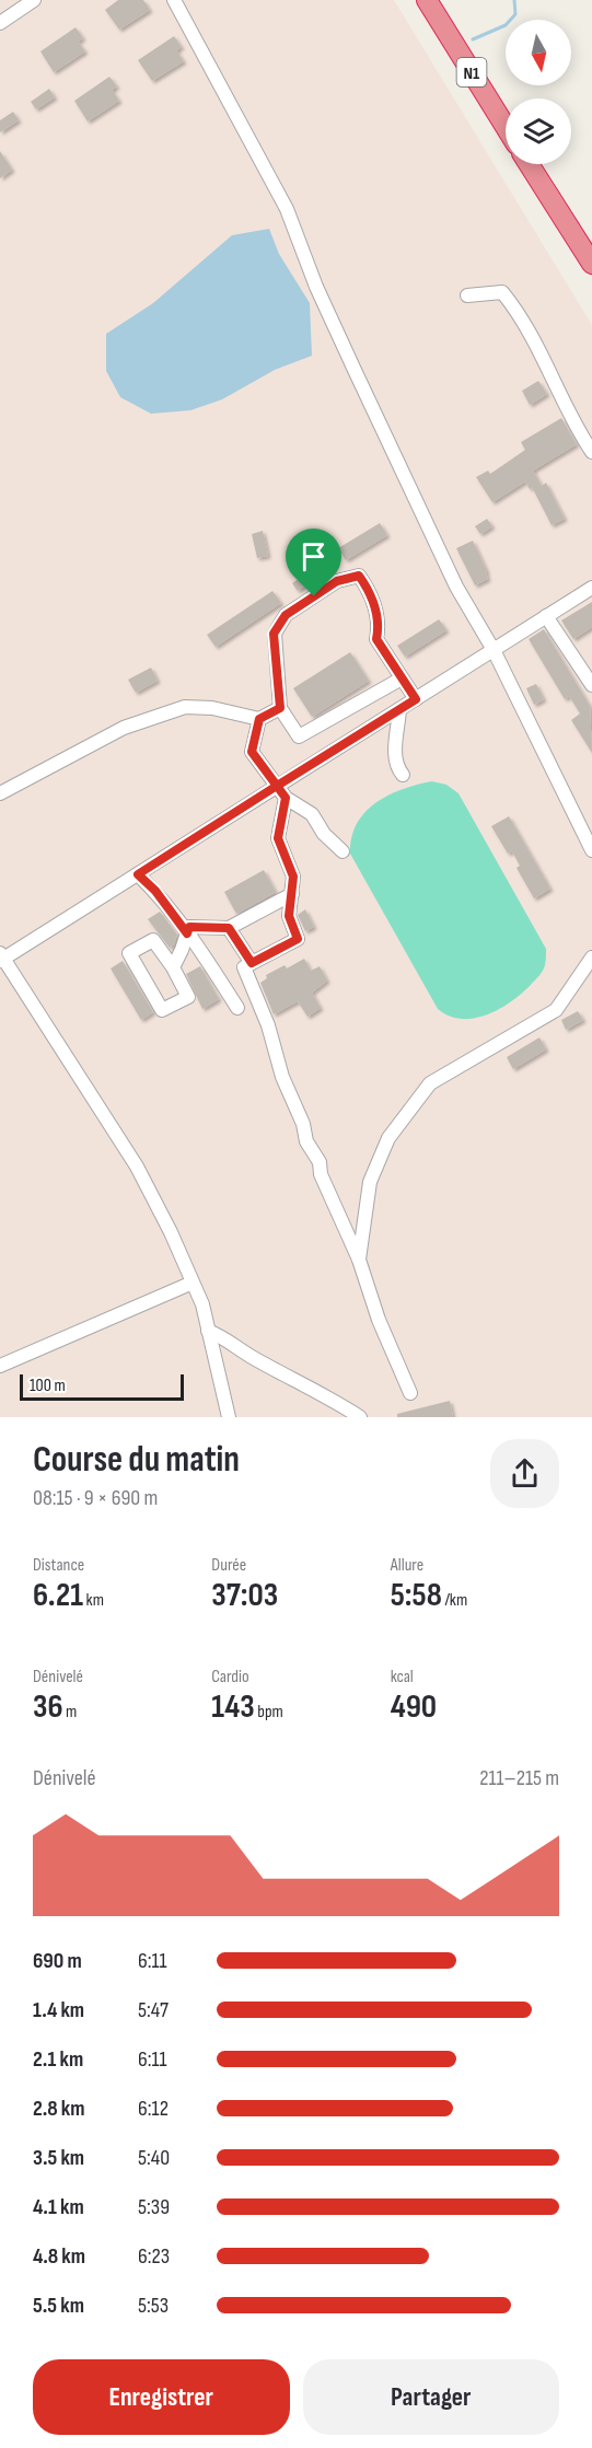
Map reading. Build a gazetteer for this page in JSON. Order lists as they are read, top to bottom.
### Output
{
  "streets": {
    "highway": ["N1"]
  },
  "scale_bar": "100 m",
  "north": "bottom",
  "page": {
    "scale": "100 m",
    "heading": ["Course du matin", "08:15 · 9 × 690 m"],
    "stats": [
      ["Distance", "6.21 km"],
      ["Durée", "37:03"],
      ["Allure", "5:58 /km"],
      ["Dénivelé", "36 m"],
      ["Cardio", "143 bpm"],
      ["kcal", "490"]
    ],
    "chart": ["Dénivelé", "211–215 m"],
    "list": [
      {
        "name": "690 m",
        "note": "6:11"
      },
      {
        "name": "1.4 km",
        "note": "5:47"
      },
      {
        "name": "2.1 km",
        "note": "6:11"
      },
      {
        "name": "2.8 km",
        "note": "6:12"
      },
      {
        "name": "3.5 km",
        "note": "5:40"
      },
      {
        "name": "4.1 km",
        "note": "5:39"
      },
      {
        "name": "4.8 km",
        "note": "6:23"
      },
      {
        "name": "5.5 km",
        "note": "5:53"
      }
    ],
    "buttons": ["Enregistrer", "Partager"]
  }
}
